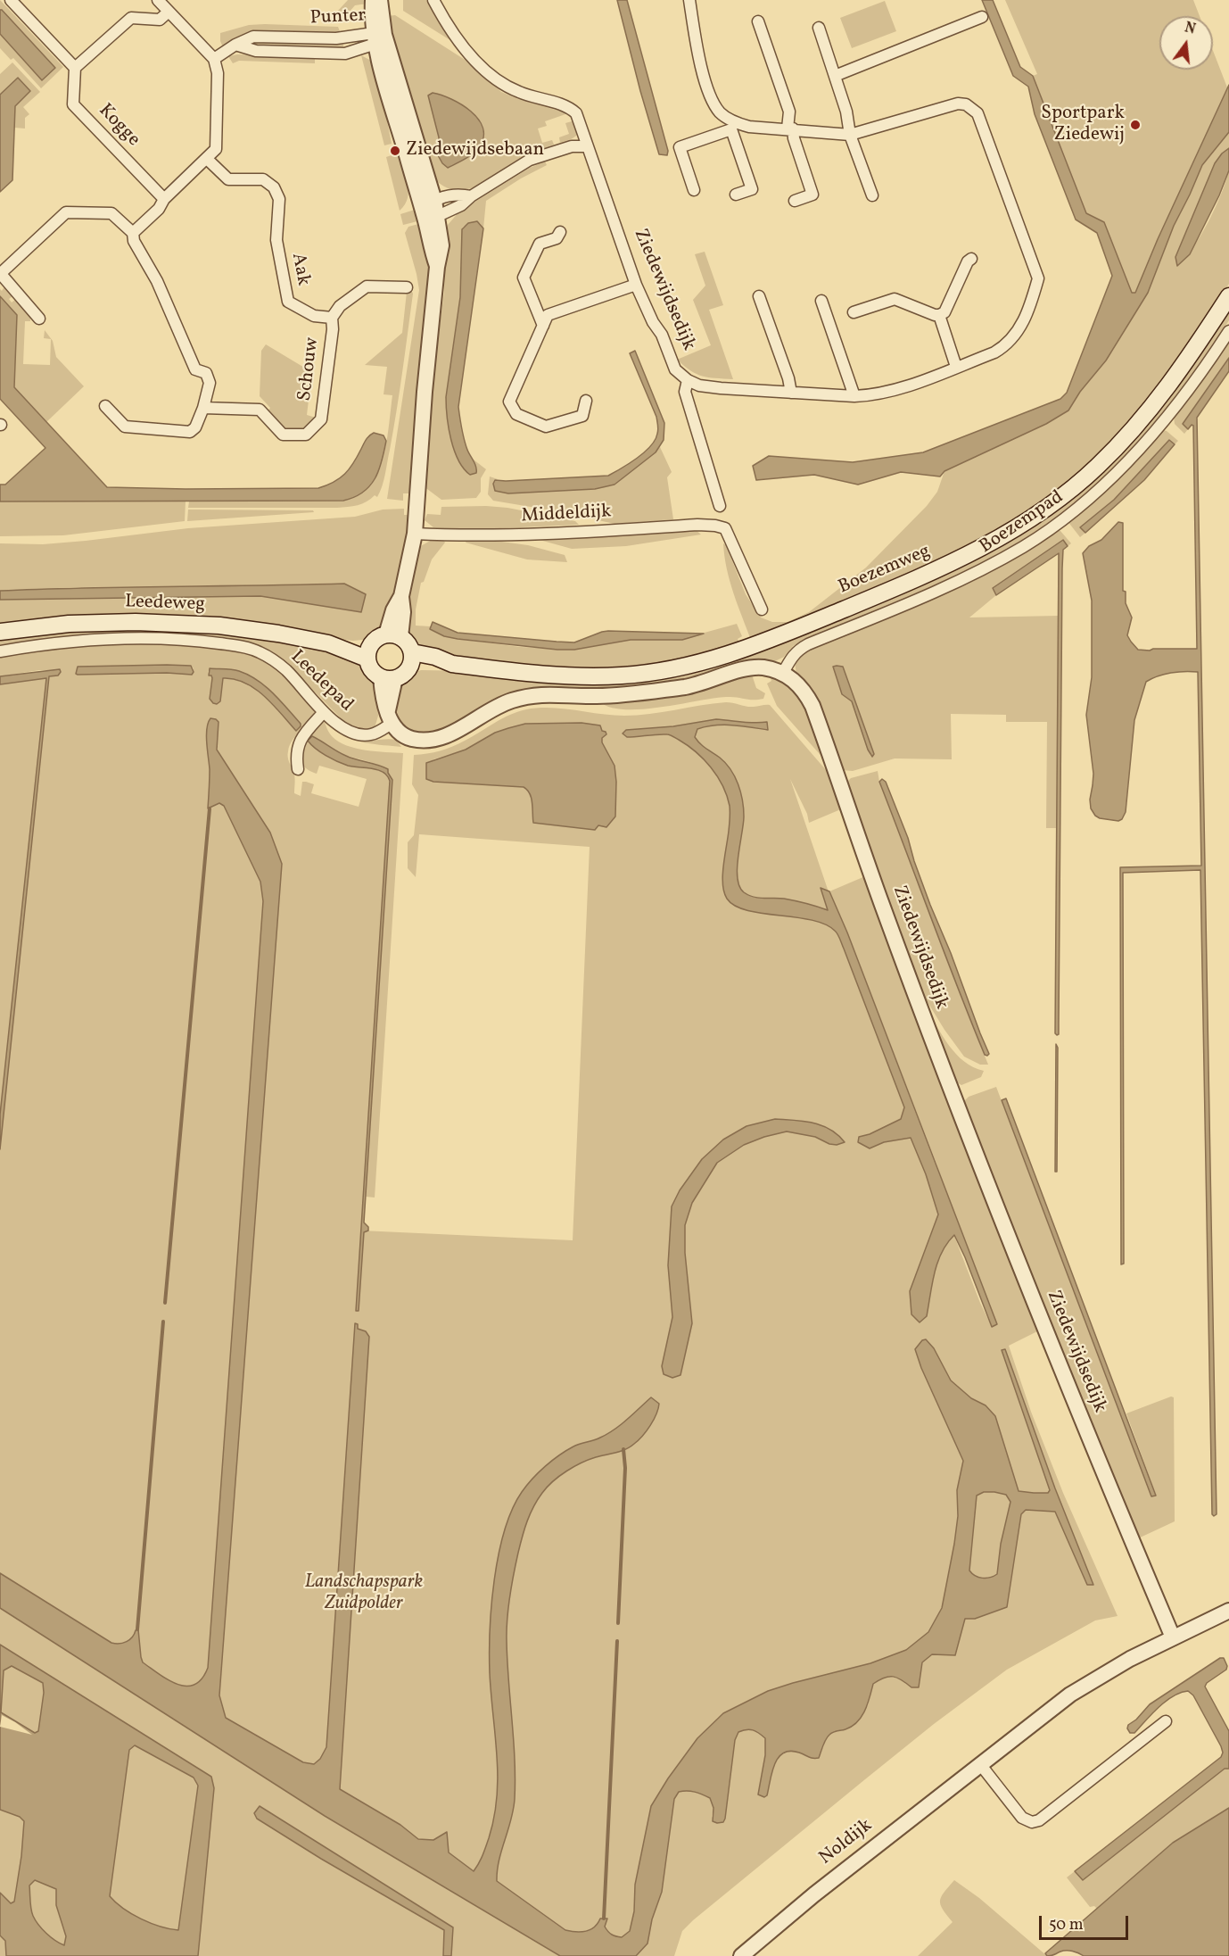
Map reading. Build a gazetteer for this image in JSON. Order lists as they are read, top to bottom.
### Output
{
  "streets": {
    "main road": ["Boezemweg", "Leedeweg"],
    "street": [
      "Punter",
      "Kogge",
      "Aak",
      "Ziedewijdsedijk",
      "Schouw",
      "Middeldijk",
      "Boezempad",
      "Leedepad",
      "Noldijk"
    ]
  },
  "crossings": [
    ["Punter", "Kogge"],
    ["Punter", "Aak"],
    ["Kogge", "Aak"],
    ["Aak", "Schouw"],
    ["Ziedewijdsedijk", "Boezempad"],
    ["Ziedewijdsedijk", "Leedepad"],
    ["Ziedewijdsedijk", "Noldijk"],
    ["Boezemweg", "Leedeweg"]
  ],
  "parks": ["Landschapspark Zuidpolder"],
  "places": ["Sportpark Ziedewij", "Ziedewijdsebaan"],
  "scale_bar": "50 m",
  "north": "top"
}
